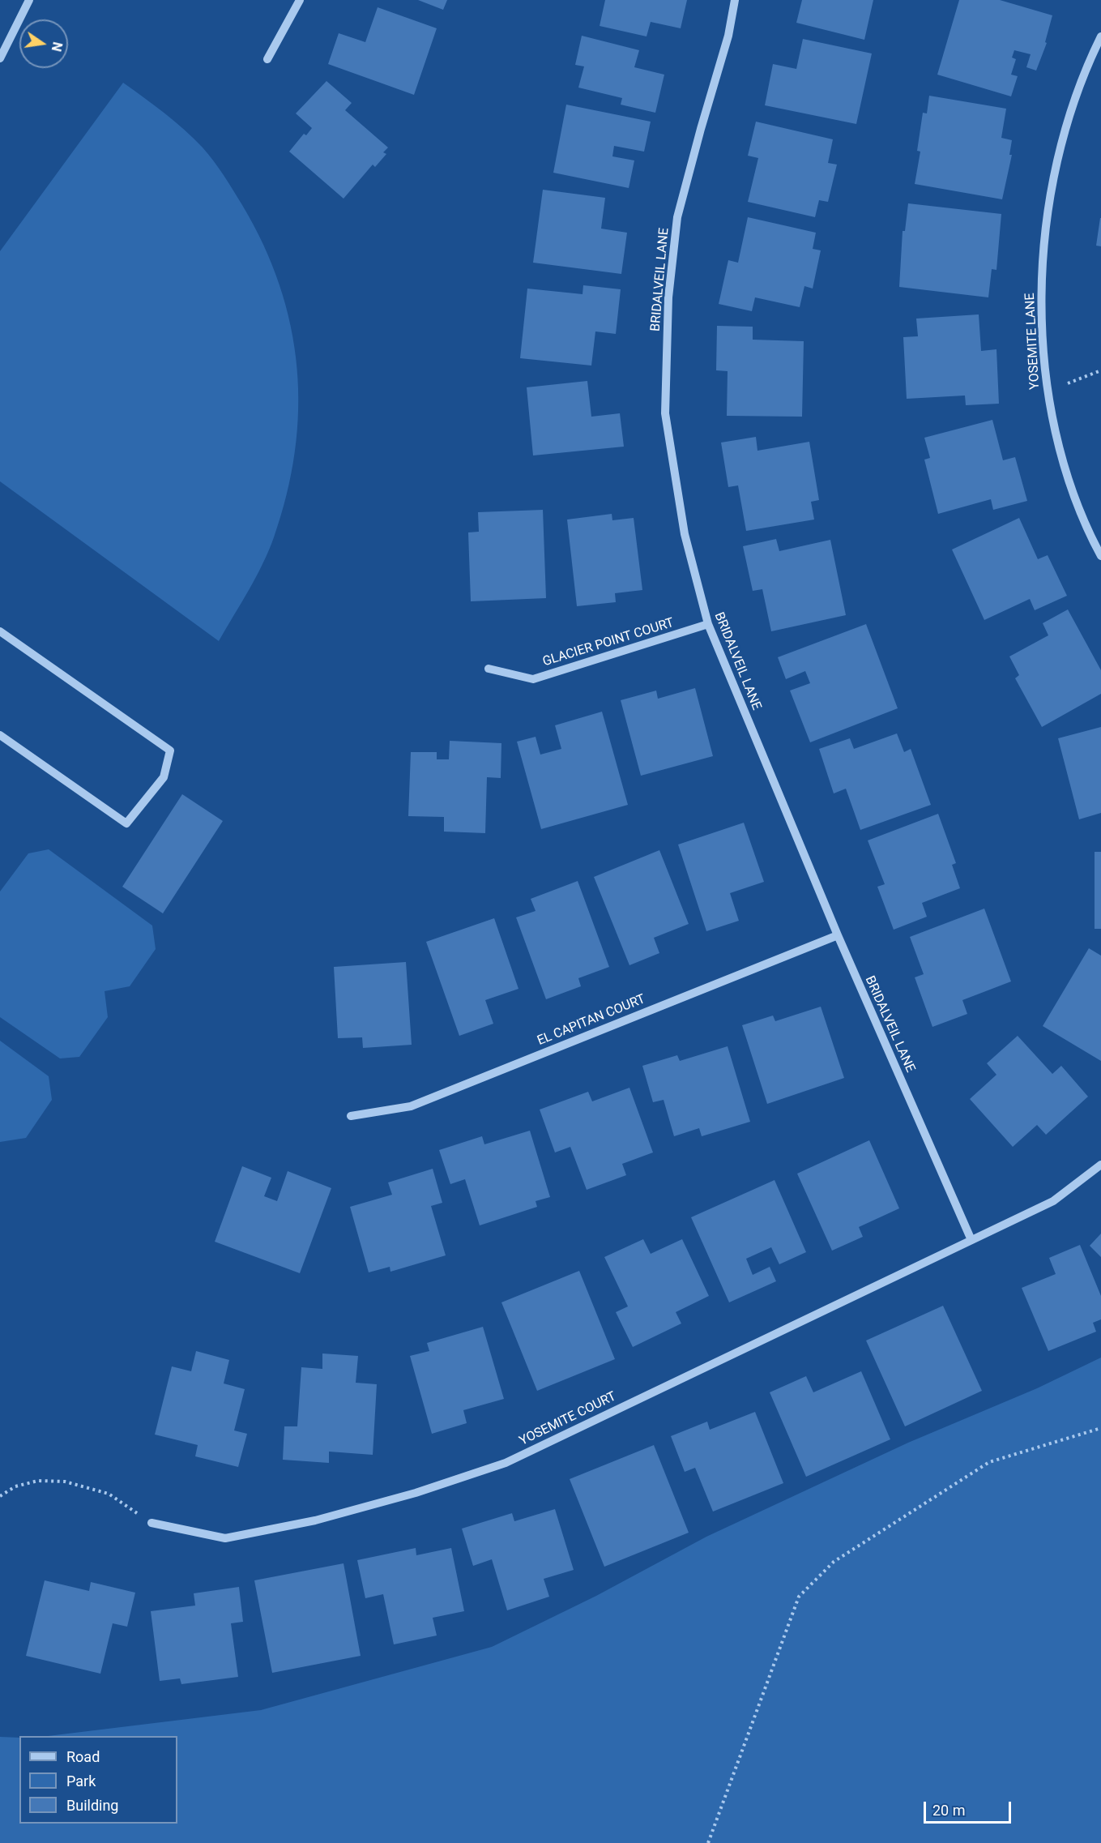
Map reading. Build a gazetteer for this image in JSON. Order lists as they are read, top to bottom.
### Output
{
  "streets": {
    "street": [
      "BRIDALVEIL LANE",
      "YOSEMITE LANE",
      "GLACIER POINT COURT",
      "EL CAPITAN COURT",
      "YOSEMITE COURT"
    ]
  },
  "crossings": [
    ["BRIDALVEIL LANE", "GLACIER POINT COURT"],
    ["BRIDALVEIL LANE", "EL CAPITAN COURT"],
    ["BRIDALVEIL LANE", "YOSEMITE COURT"]
  ],
  "legend": ["Road", "Park", "Building"],
  "scale_bar": "20 m",
  "north": "right"
}
